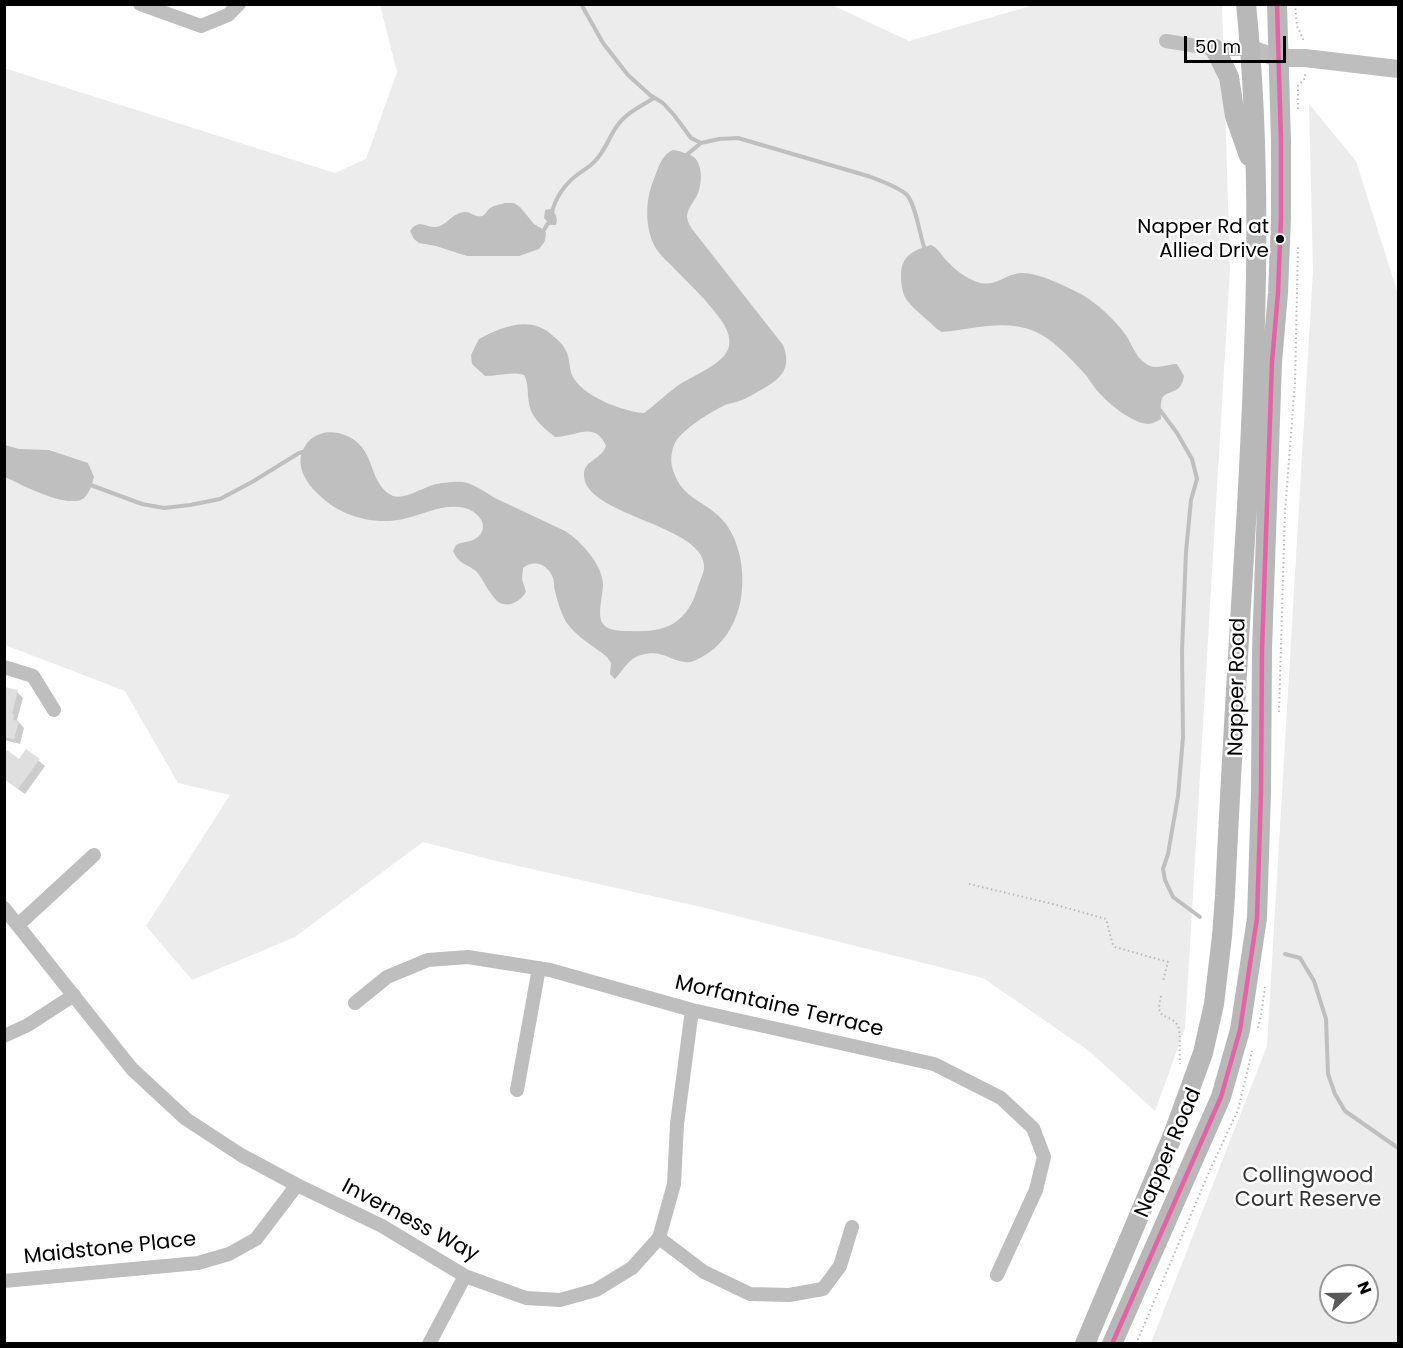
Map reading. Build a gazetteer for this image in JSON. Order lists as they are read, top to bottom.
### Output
{
  "streets": {
    "main road": ["Napper Road"],
    "street": ["Morfantaine Terrace", "Inverness Way", "Maidstone Place"]
  },
  "crossings": [
    ["Morfantaine Terrace", "Inverness Way"],
    ["Inverness Way", "Maidstone Place"]
  ],
  "parks": ["Collingwood Court Reserve"],
  "places": ["Napper Rd at Allied Drive"],
  "scale_bar": "50 m",
  "north": "right"
}
